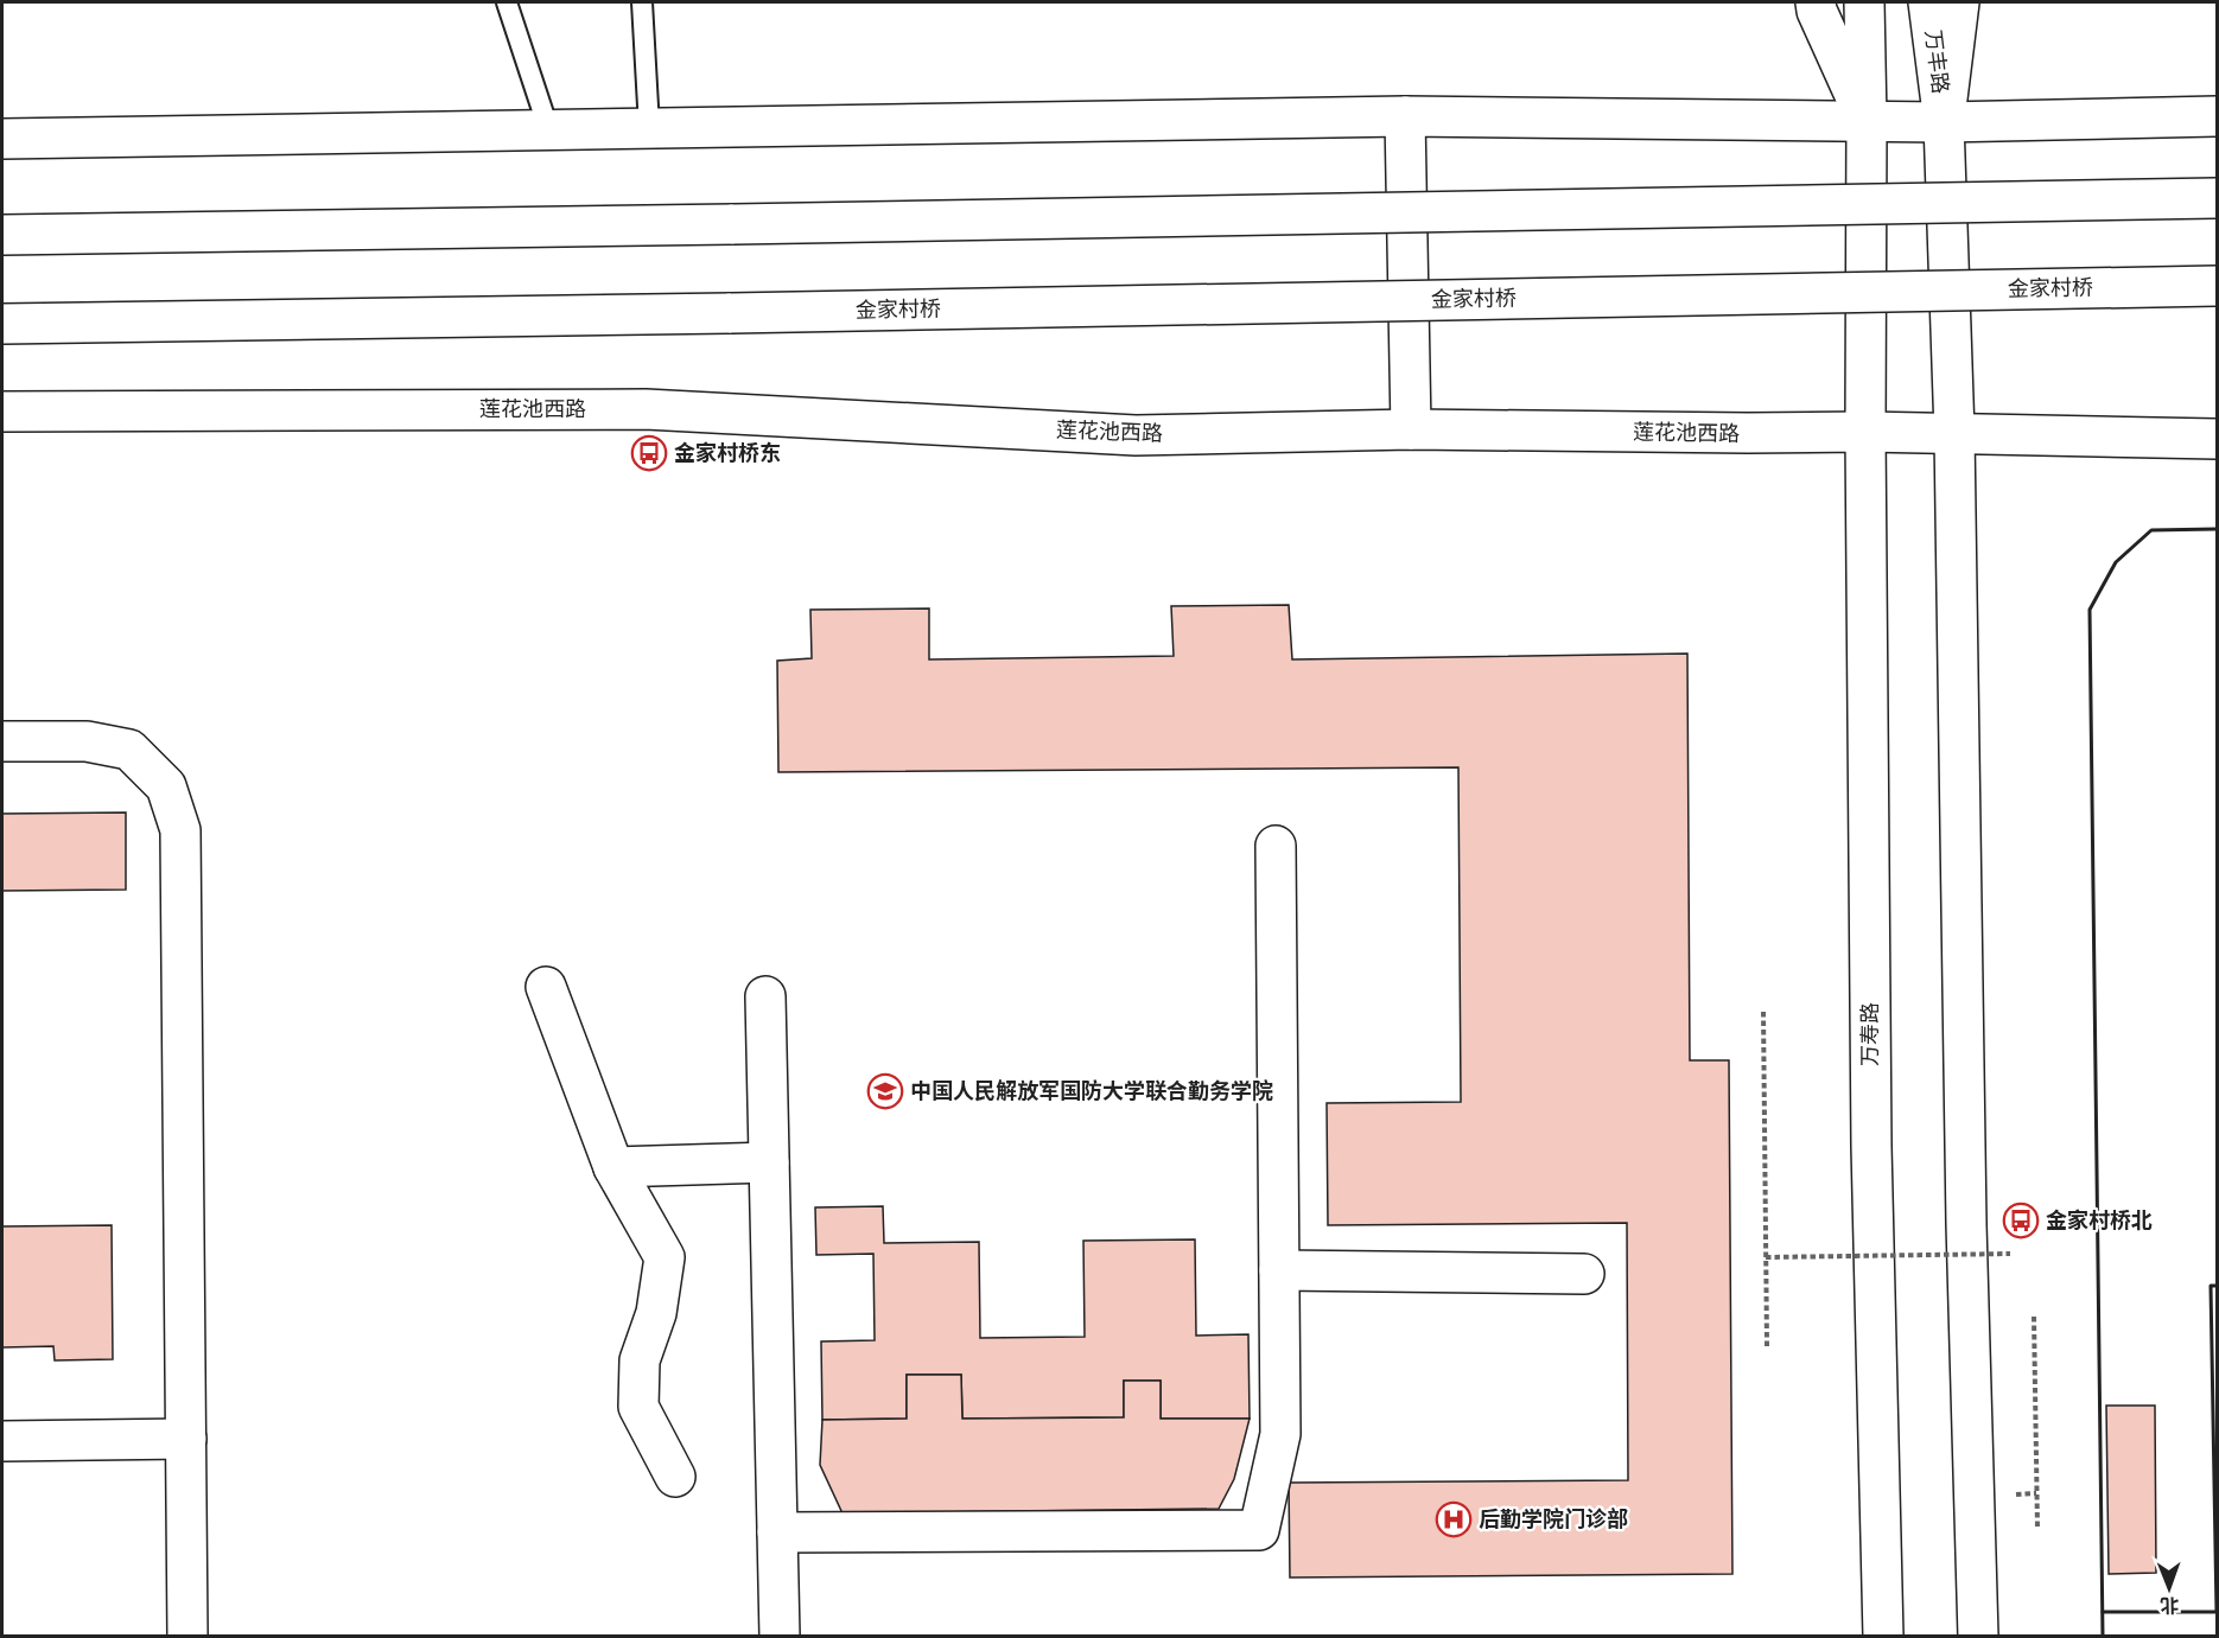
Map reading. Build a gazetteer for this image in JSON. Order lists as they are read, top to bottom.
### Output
{
  "streets": {
    "main road": [
      "万丰路",
      "金家村桥",
      "莲花池西路",
      "万寿路"
    ]
  },
  "crossings": [
    ["莲花池西路", "万寿路"]
  ],
  "places": {
    "bus stop": ["金家村桥东", "金家村桥北"],
    "school or university": ["中国人民解放军国防大学联合勤务学院"],
    "hospital": ["后勤学院门诊部"]
  },
  "north": "bottom"
}
